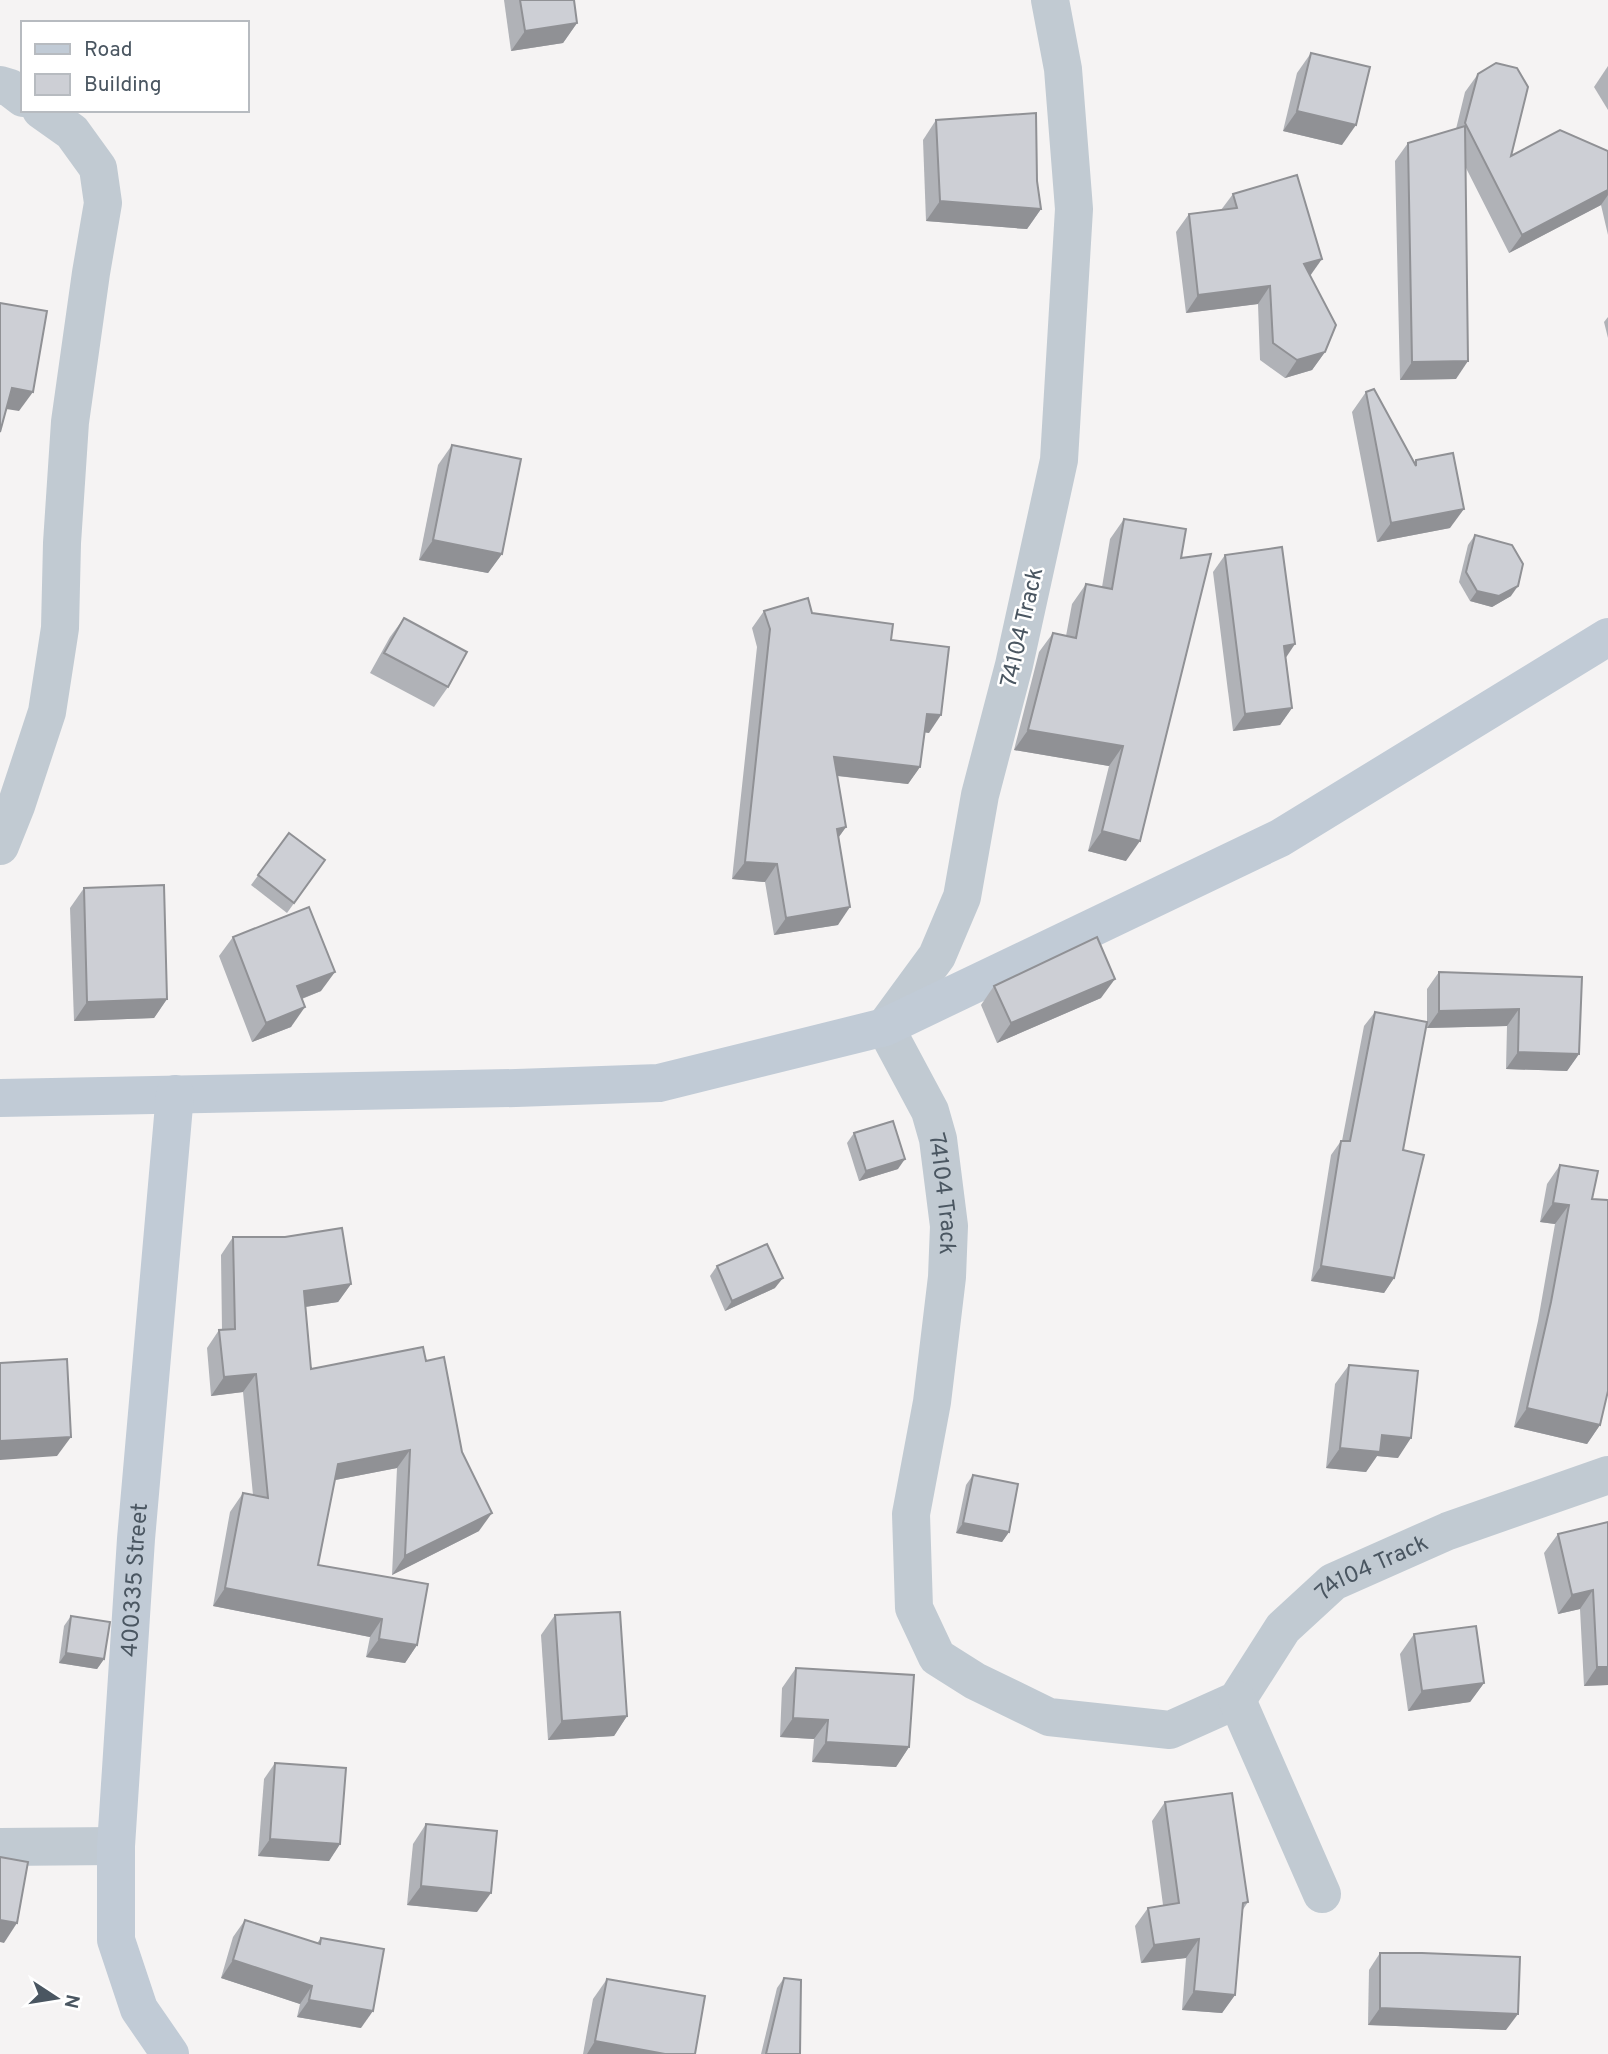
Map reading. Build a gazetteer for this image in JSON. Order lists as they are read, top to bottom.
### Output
{
  "streets": {
    "street": ["74104 Track", "400335 Street"]
  },
  "legend": ["Road", "Building"],
  "north": "right"
}
